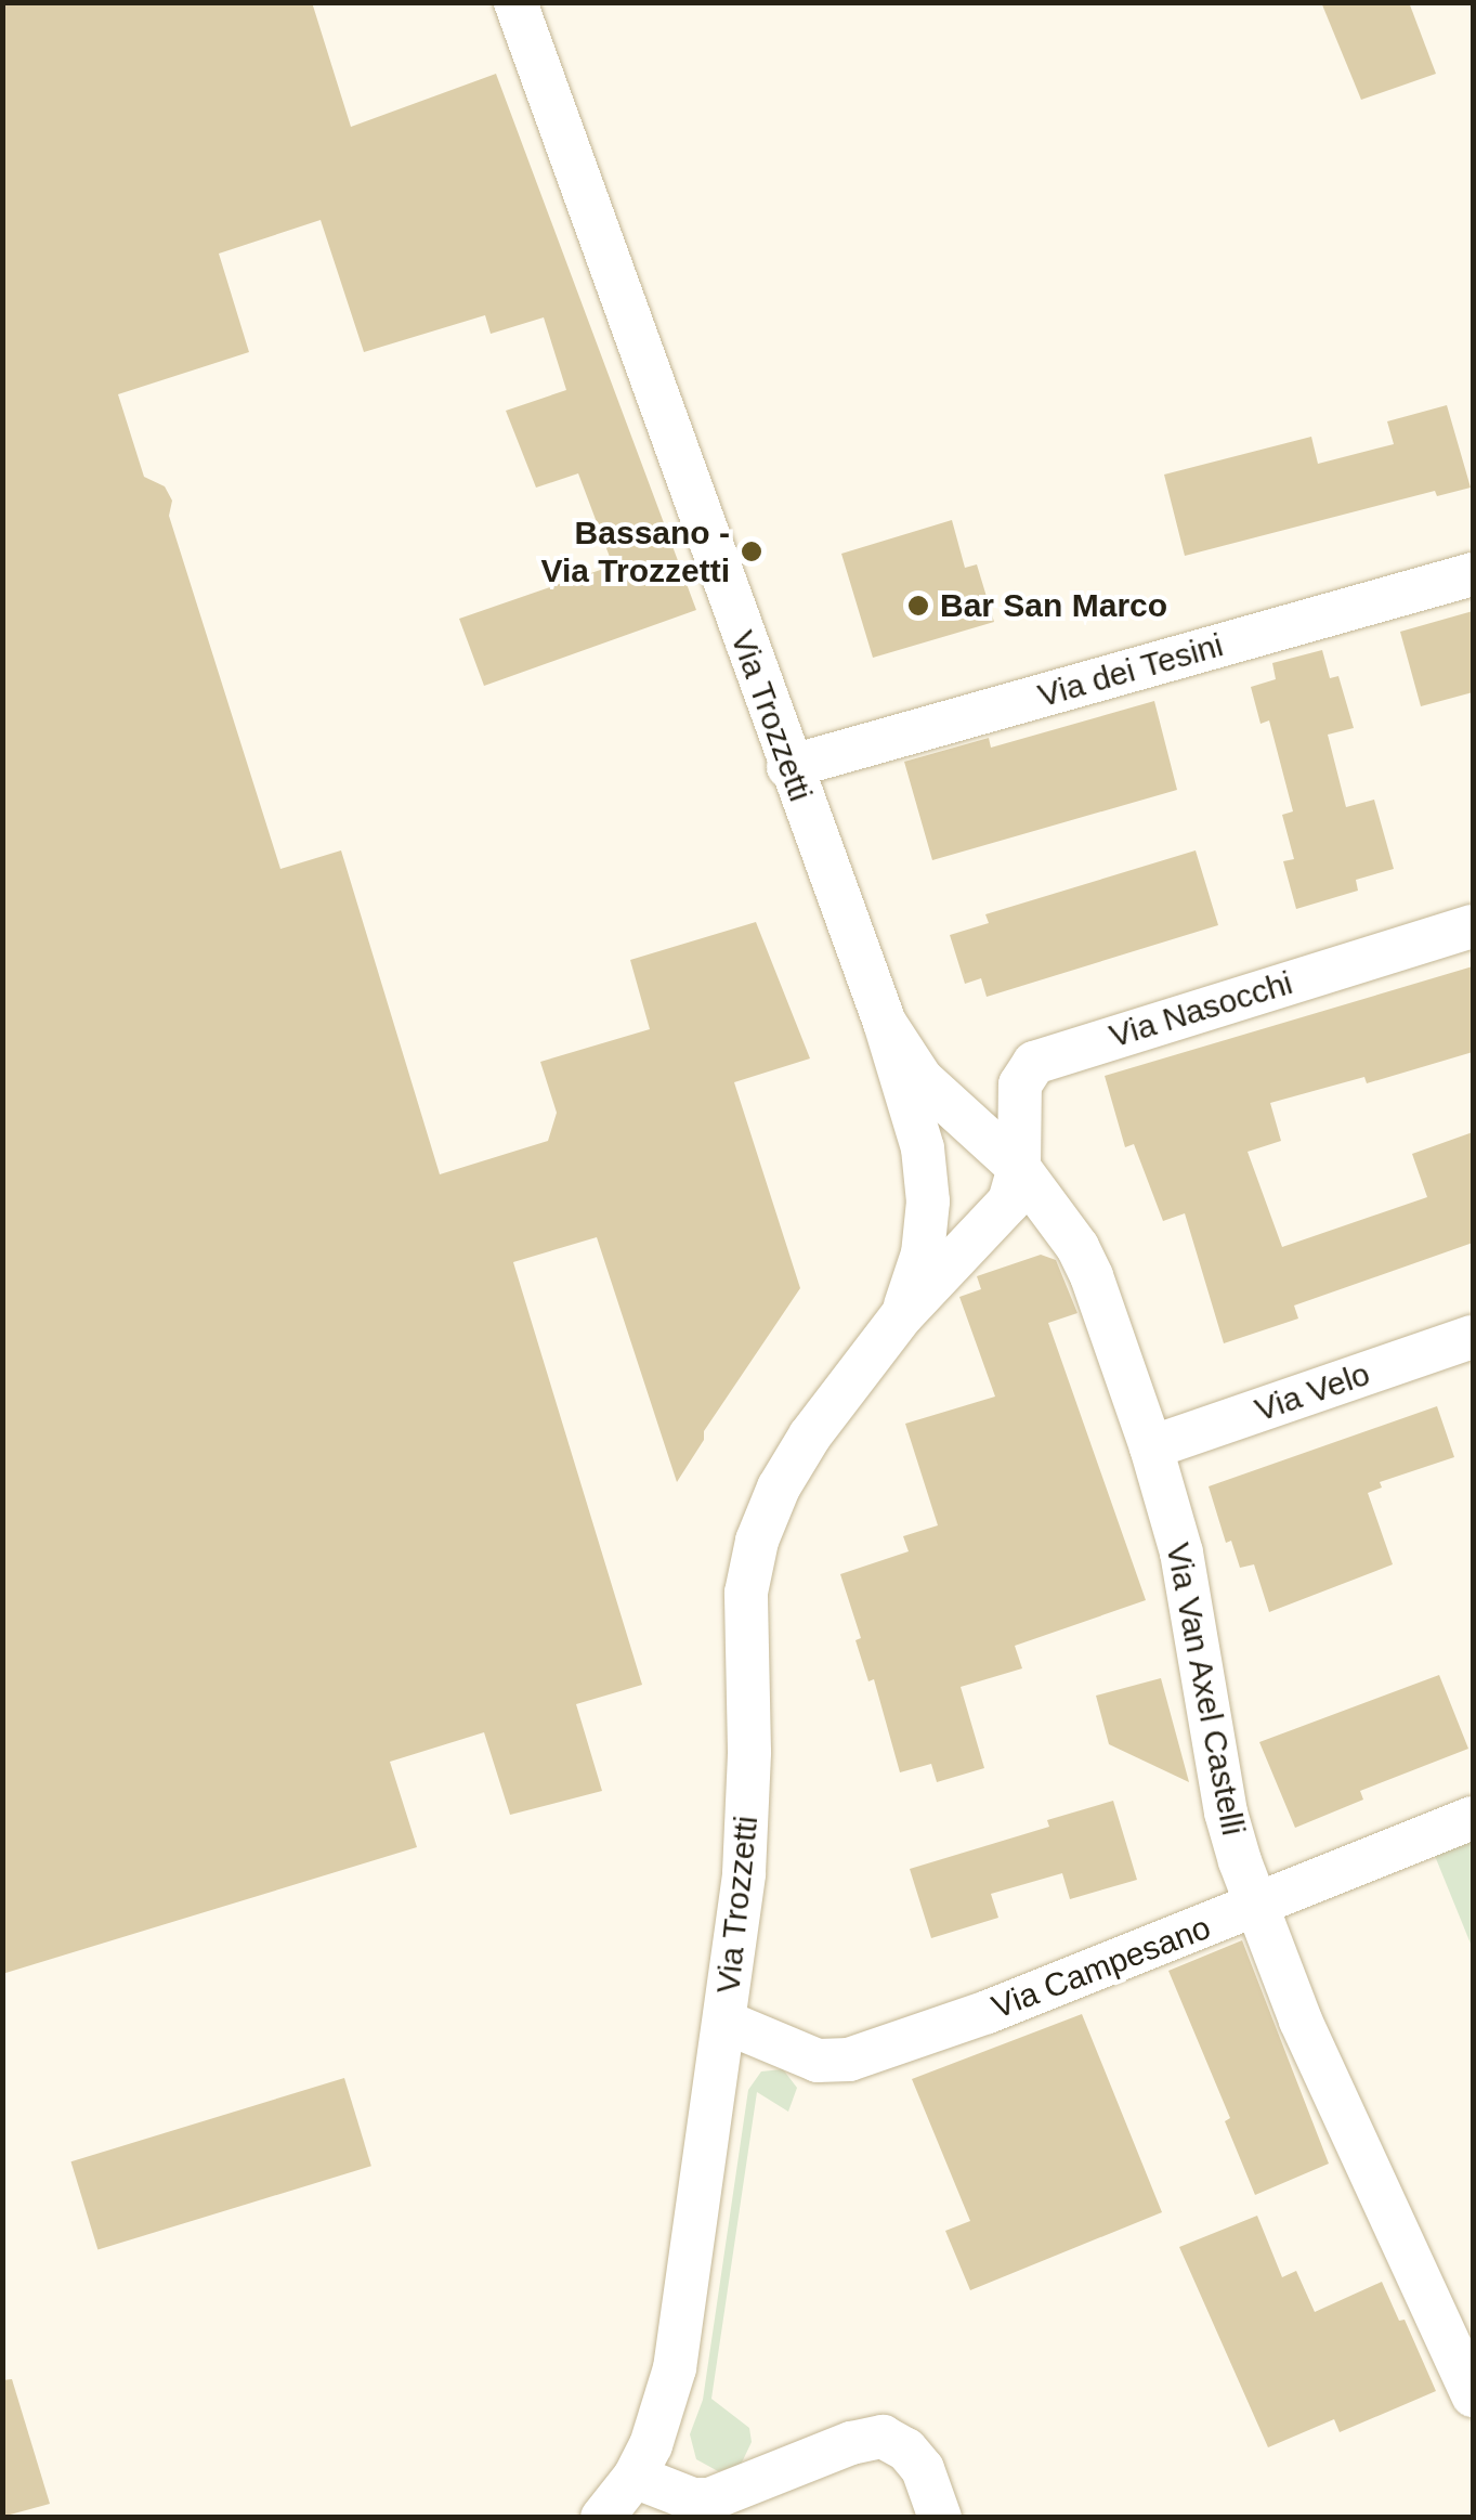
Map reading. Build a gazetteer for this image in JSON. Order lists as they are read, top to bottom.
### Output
{
  "streets": {
    "street": [
      "Via dei Tesini",
      "Via Trozzetti",
      "Via Nasocchi",
      "Via Velo",
      "Via Van Axel Castelli",
      "Via Campesano"
    ]
  },
  "crossings": [
    ["Via dei Tesini", "Via Trozzetti"],
    ["Via Trozzetti", "Via Nasocchi"],
    ["Via Trozzetti", "Via Van Axel Castelli"],
    ["Via Trozzetti", "Via Campesano"],
    ["Via Nasocchi", "Via Van Axel Castelli"],
    ["Via Velo", "Via Van Axel Castelli"],
    ["Via Van Axel Castelli", "Via Campesano"]
  ],
  "places": ["Bassano - Via Trozzetti", "Bar San Marco"]
}
